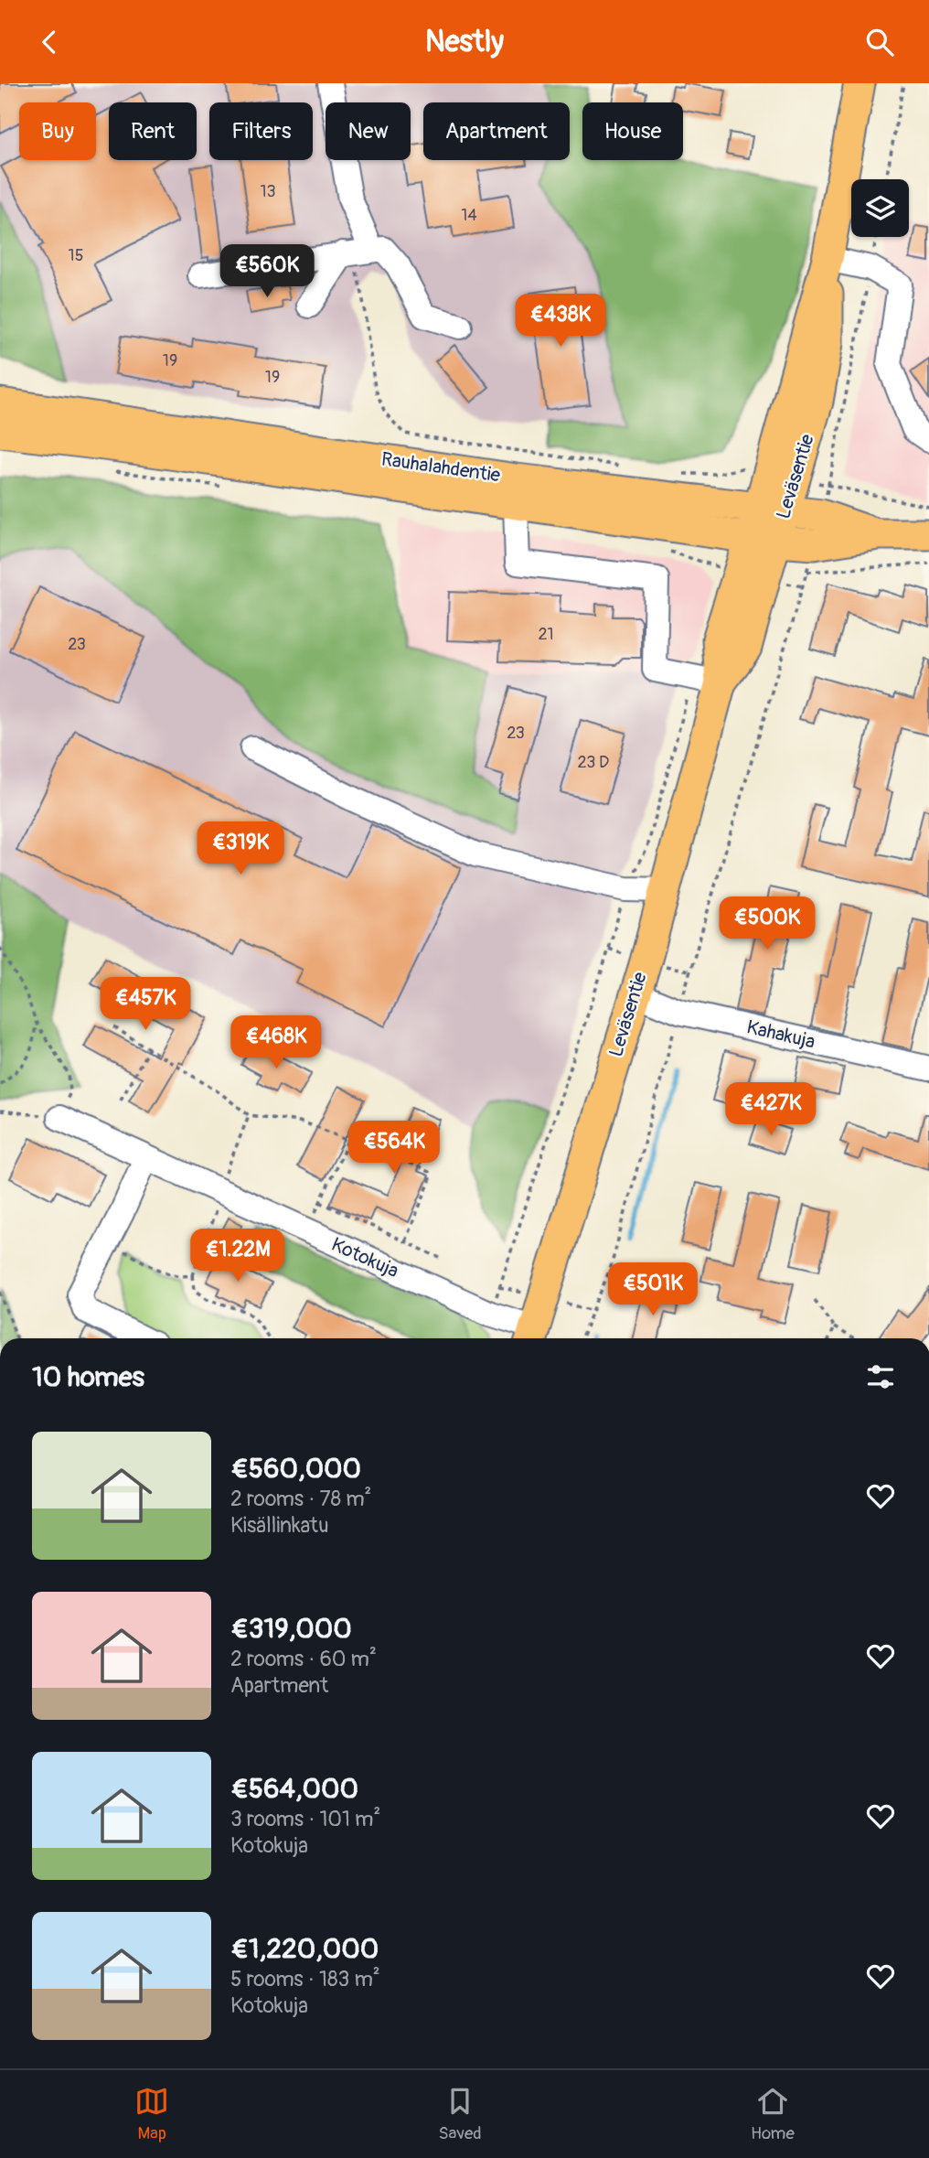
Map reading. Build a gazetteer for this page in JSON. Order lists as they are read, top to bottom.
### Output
{
  "streets": {
    "main road": ["Rauhalahdentie", "Leväsentie"],
    "street": ["Kahakuja", "Kotokuja"]
  },
  "crossings": [
    ["Rauhalahdentie", "Leväsentie"],
    ["Leväsentie", "Kahakuja"],
    ["Leväsentie", "Kotokuja"]
  ],
  "house_numbers": [
    "13",
    "14",
    "15",
    "19",
    "19",
    "21",
    "23",
    "23",
    "23 D"
  ],
  "page": {
    "header": "Nestly",
    "chip": [
      "Buy",
      "Rent",
      "Filters",
      "New",
      "Apartment",
      "House"
    ],
    "price": [
      "€560K",
      "€438K",
      "€319K",
      "€500K",
      "€457K",
      "€468K",
      "€427K",
      "€564K",
      "€1.22M",
      "€501K"
    ],
    "heading": "10 homes",
    "list": [
      {
        "name": "€560,000",
        "note": "2 rooms · 78 m² · Kisällinkatu"
      },
      {
        "name": "€319,000",
        "note": "2 rooms · 60 m² · Apartment"
      },
      {
        "name": "€564,000",
        "note": "3 rooms · 101 m² · Kotokuja"
      },
      {
        "name": "€1,220,000",
        "note": "5 rooms · 183 m² · Kotokuja"
      }
    ],
    "tabs": ["Map", "Saved", "Home"]
  }
}
